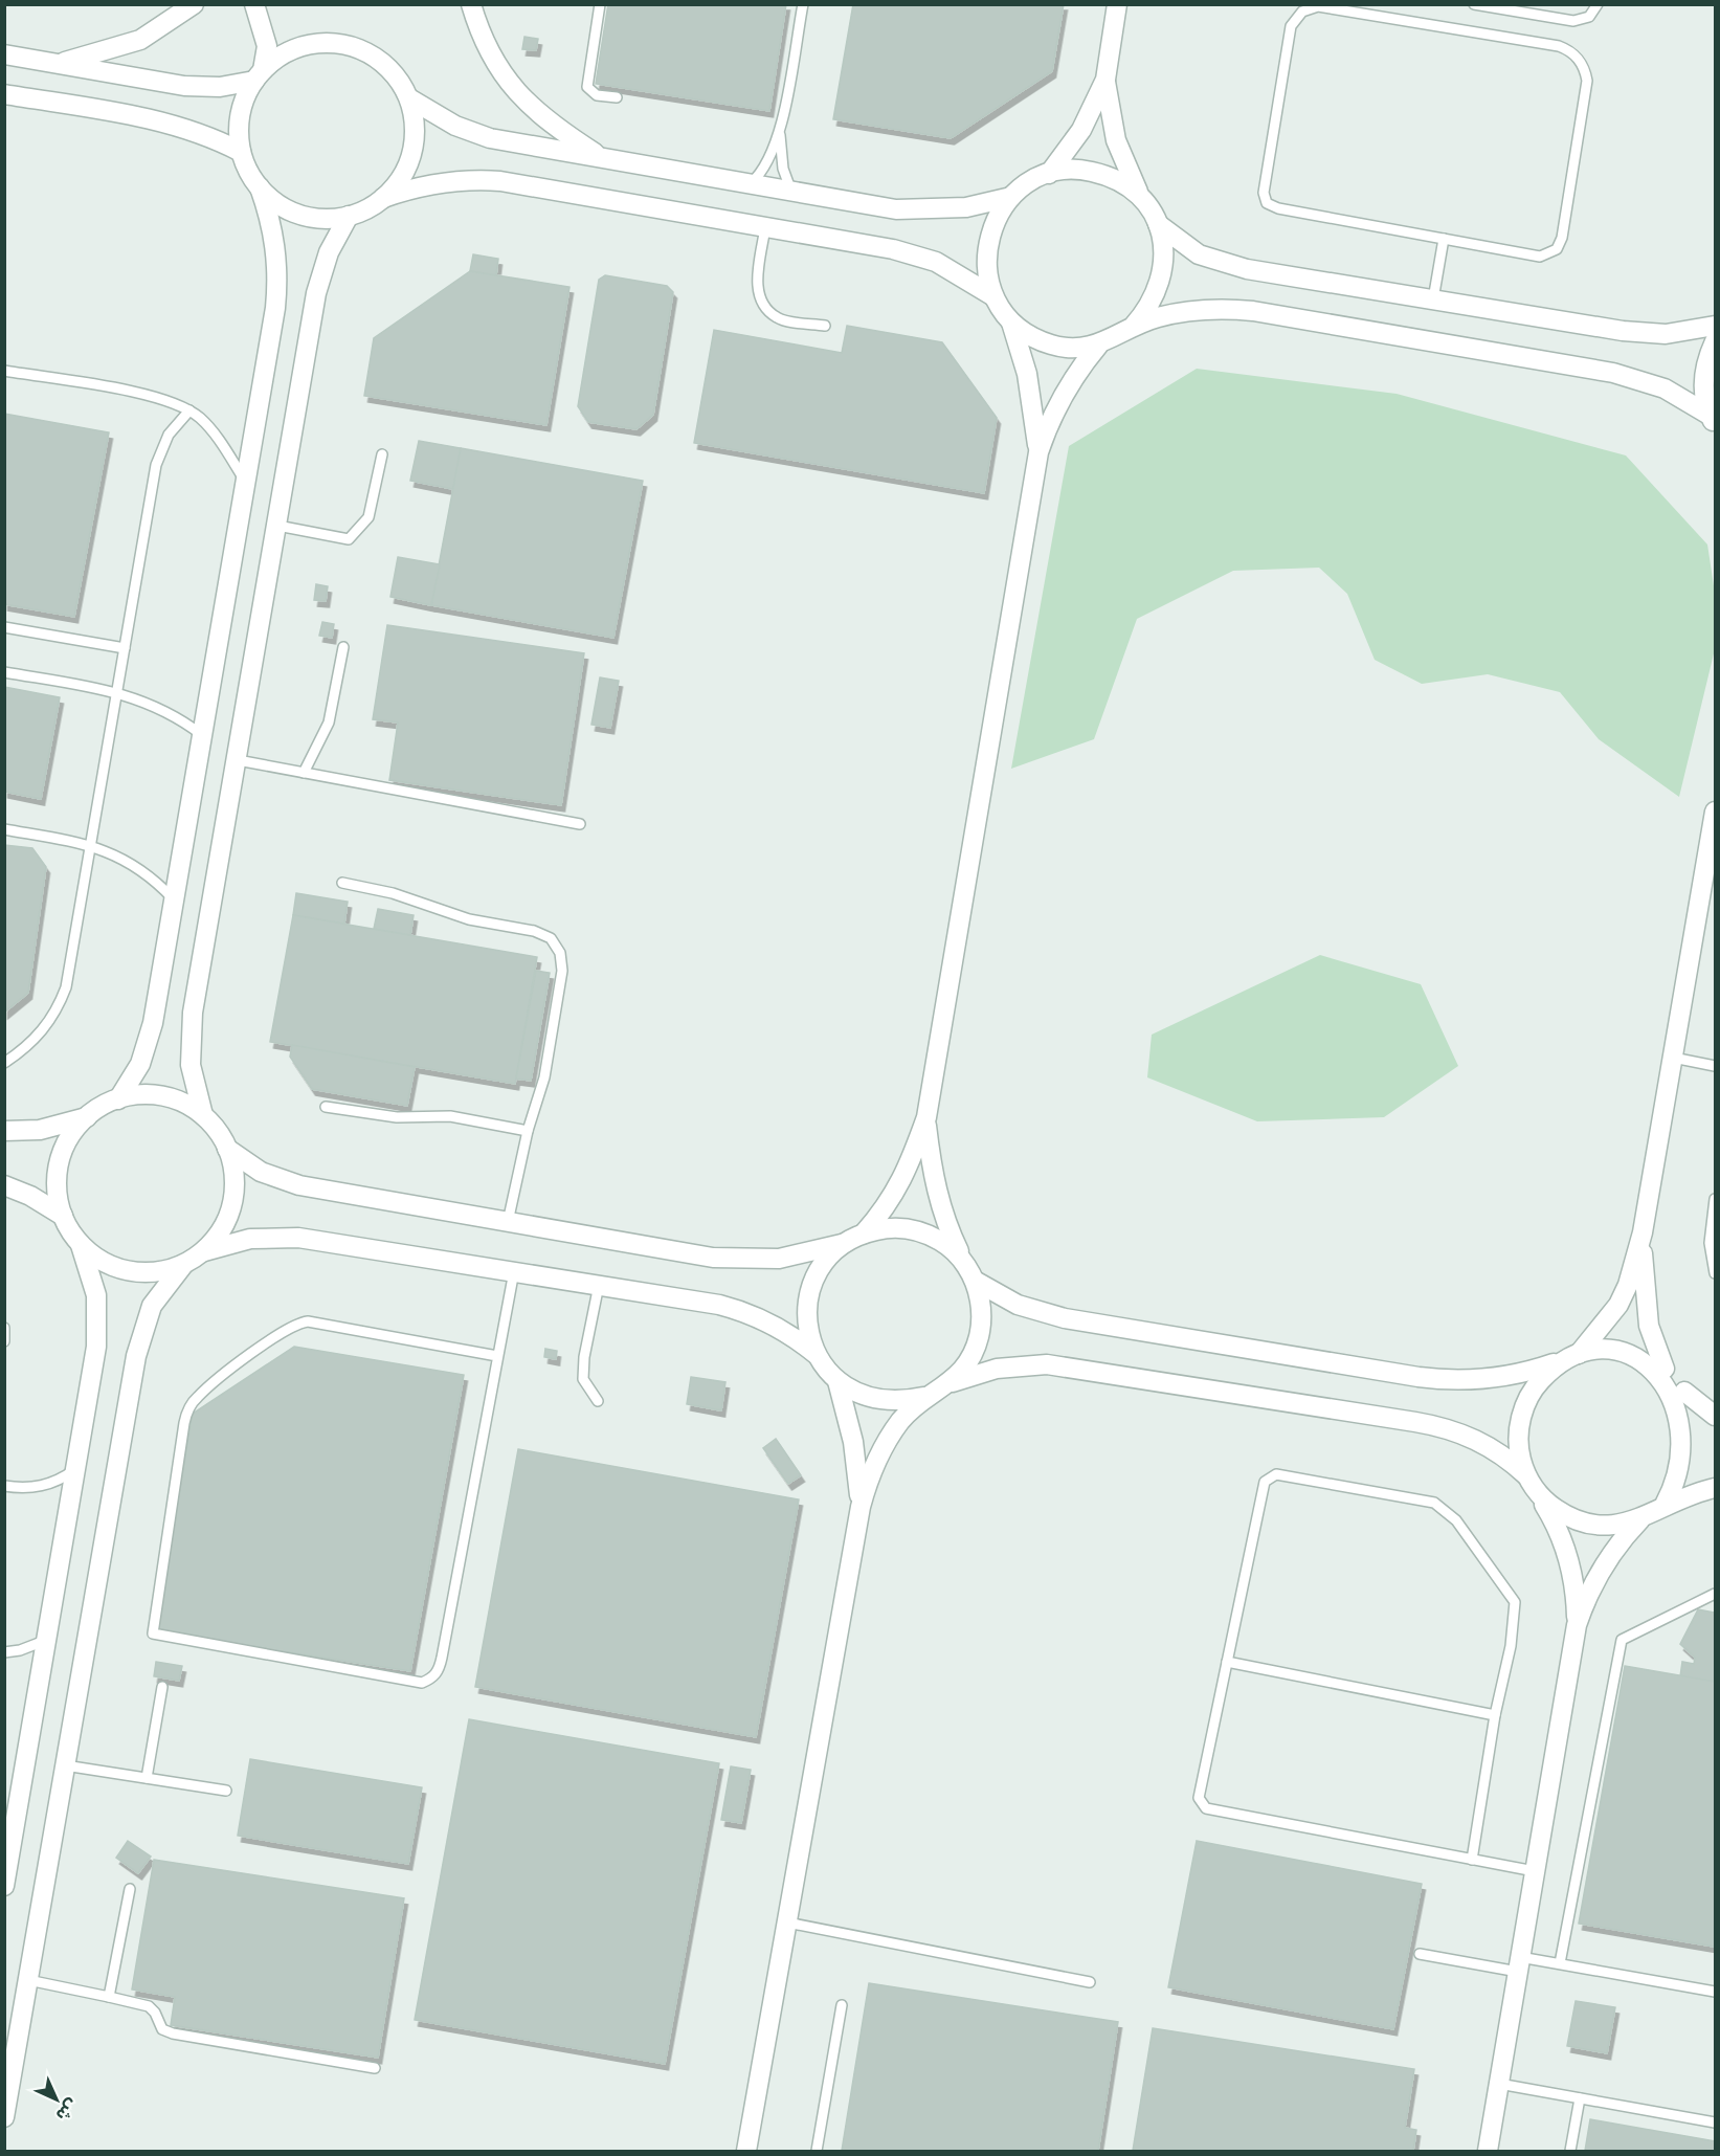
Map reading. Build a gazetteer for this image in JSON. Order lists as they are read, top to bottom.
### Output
{
  "north": "bottom right"
}
